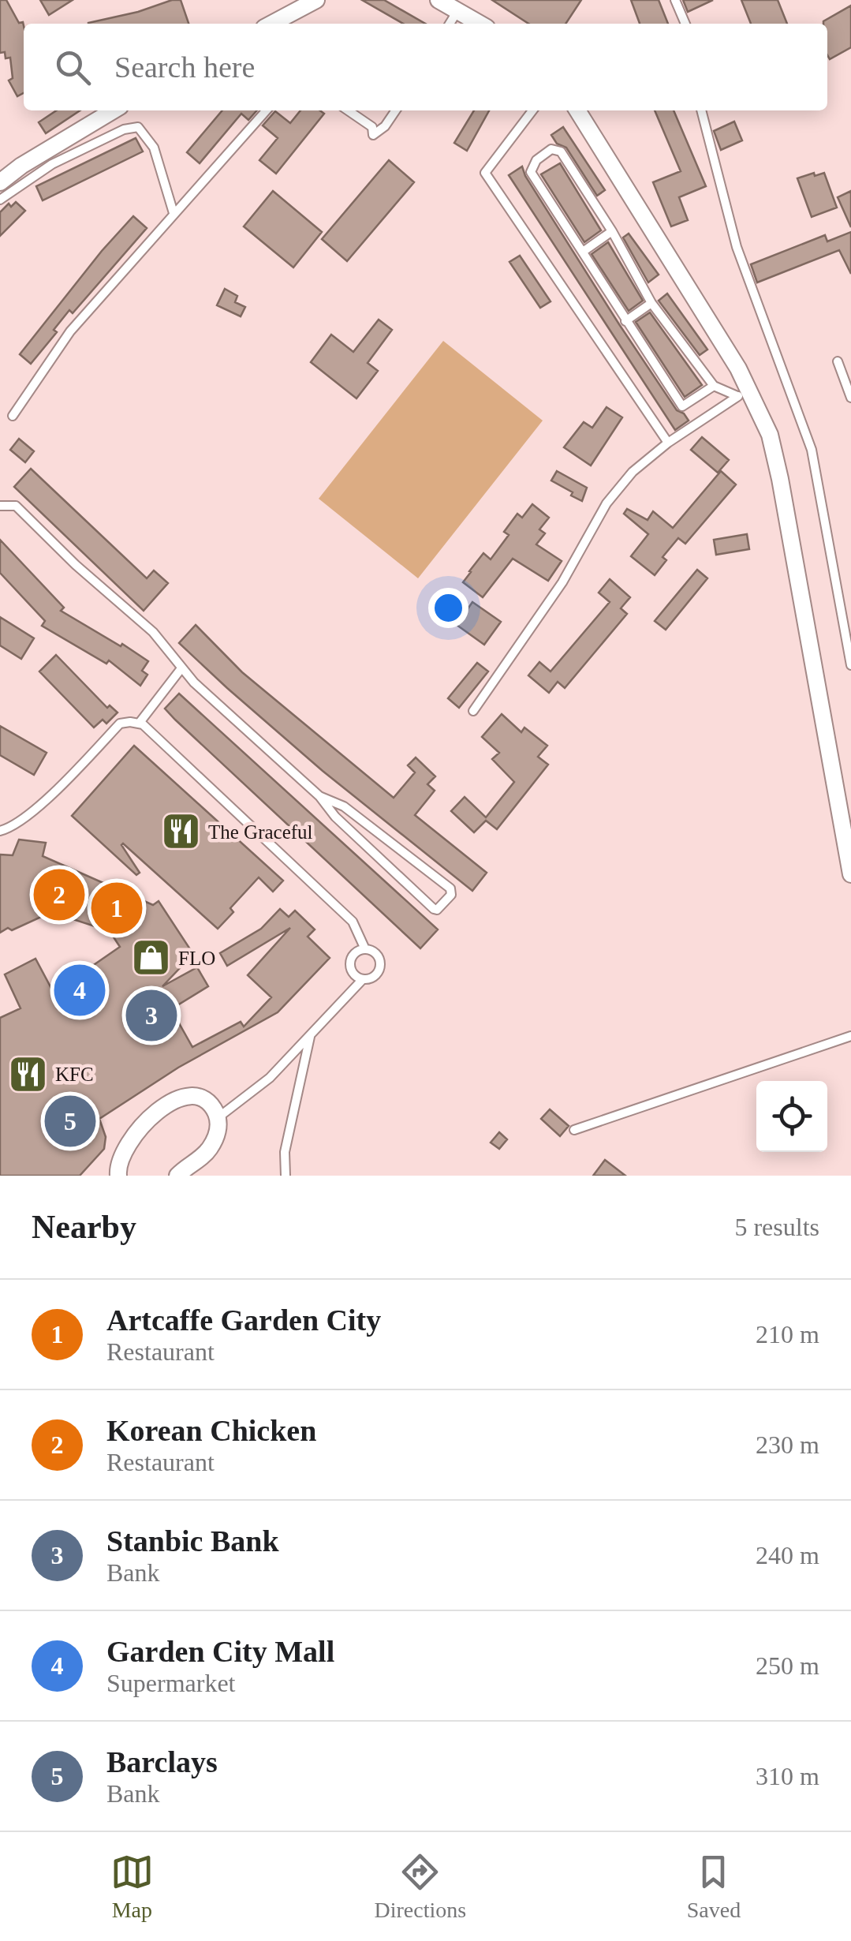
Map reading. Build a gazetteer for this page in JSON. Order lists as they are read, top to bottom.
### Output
{
  "places": {
    "restaurant": ["The Graceful", "KFC"],
    "shop": ["FLO"]
  },
  "page": {
    "search": "Search here",
    "pins": [
      "2",
      "1",
      "4",
      "3",
      "5"
    ],
    "heading": ["Nearby", "5 results"],
    "list": [
      {
        "mark": "1",
        "name": "Artcaffe Garden City",
        "note": "Restaurant",
        "value": "210 m"
      },
      {
        "mark": "2",
        "name": "Korean Chicken",
        "note": "Restaurant",
        "value": "230 m"
      },
      {
        "mark": "3",
        "name": "Stanbic Bank",
        "note": "Bank",
        "value": "240 m"
      },
      {
        "mark": "4",
        "name": "Garden City Mall",
        "note": "Supermarket",
        "value": "250 m"
      },
      {
        "mark": "5",
        "name": "Barclays",
        "note": "Bank",
        "value": "310 m"
      }
    ],
    "nav": ["Map", "Directions", "Saved"]
  }
}
